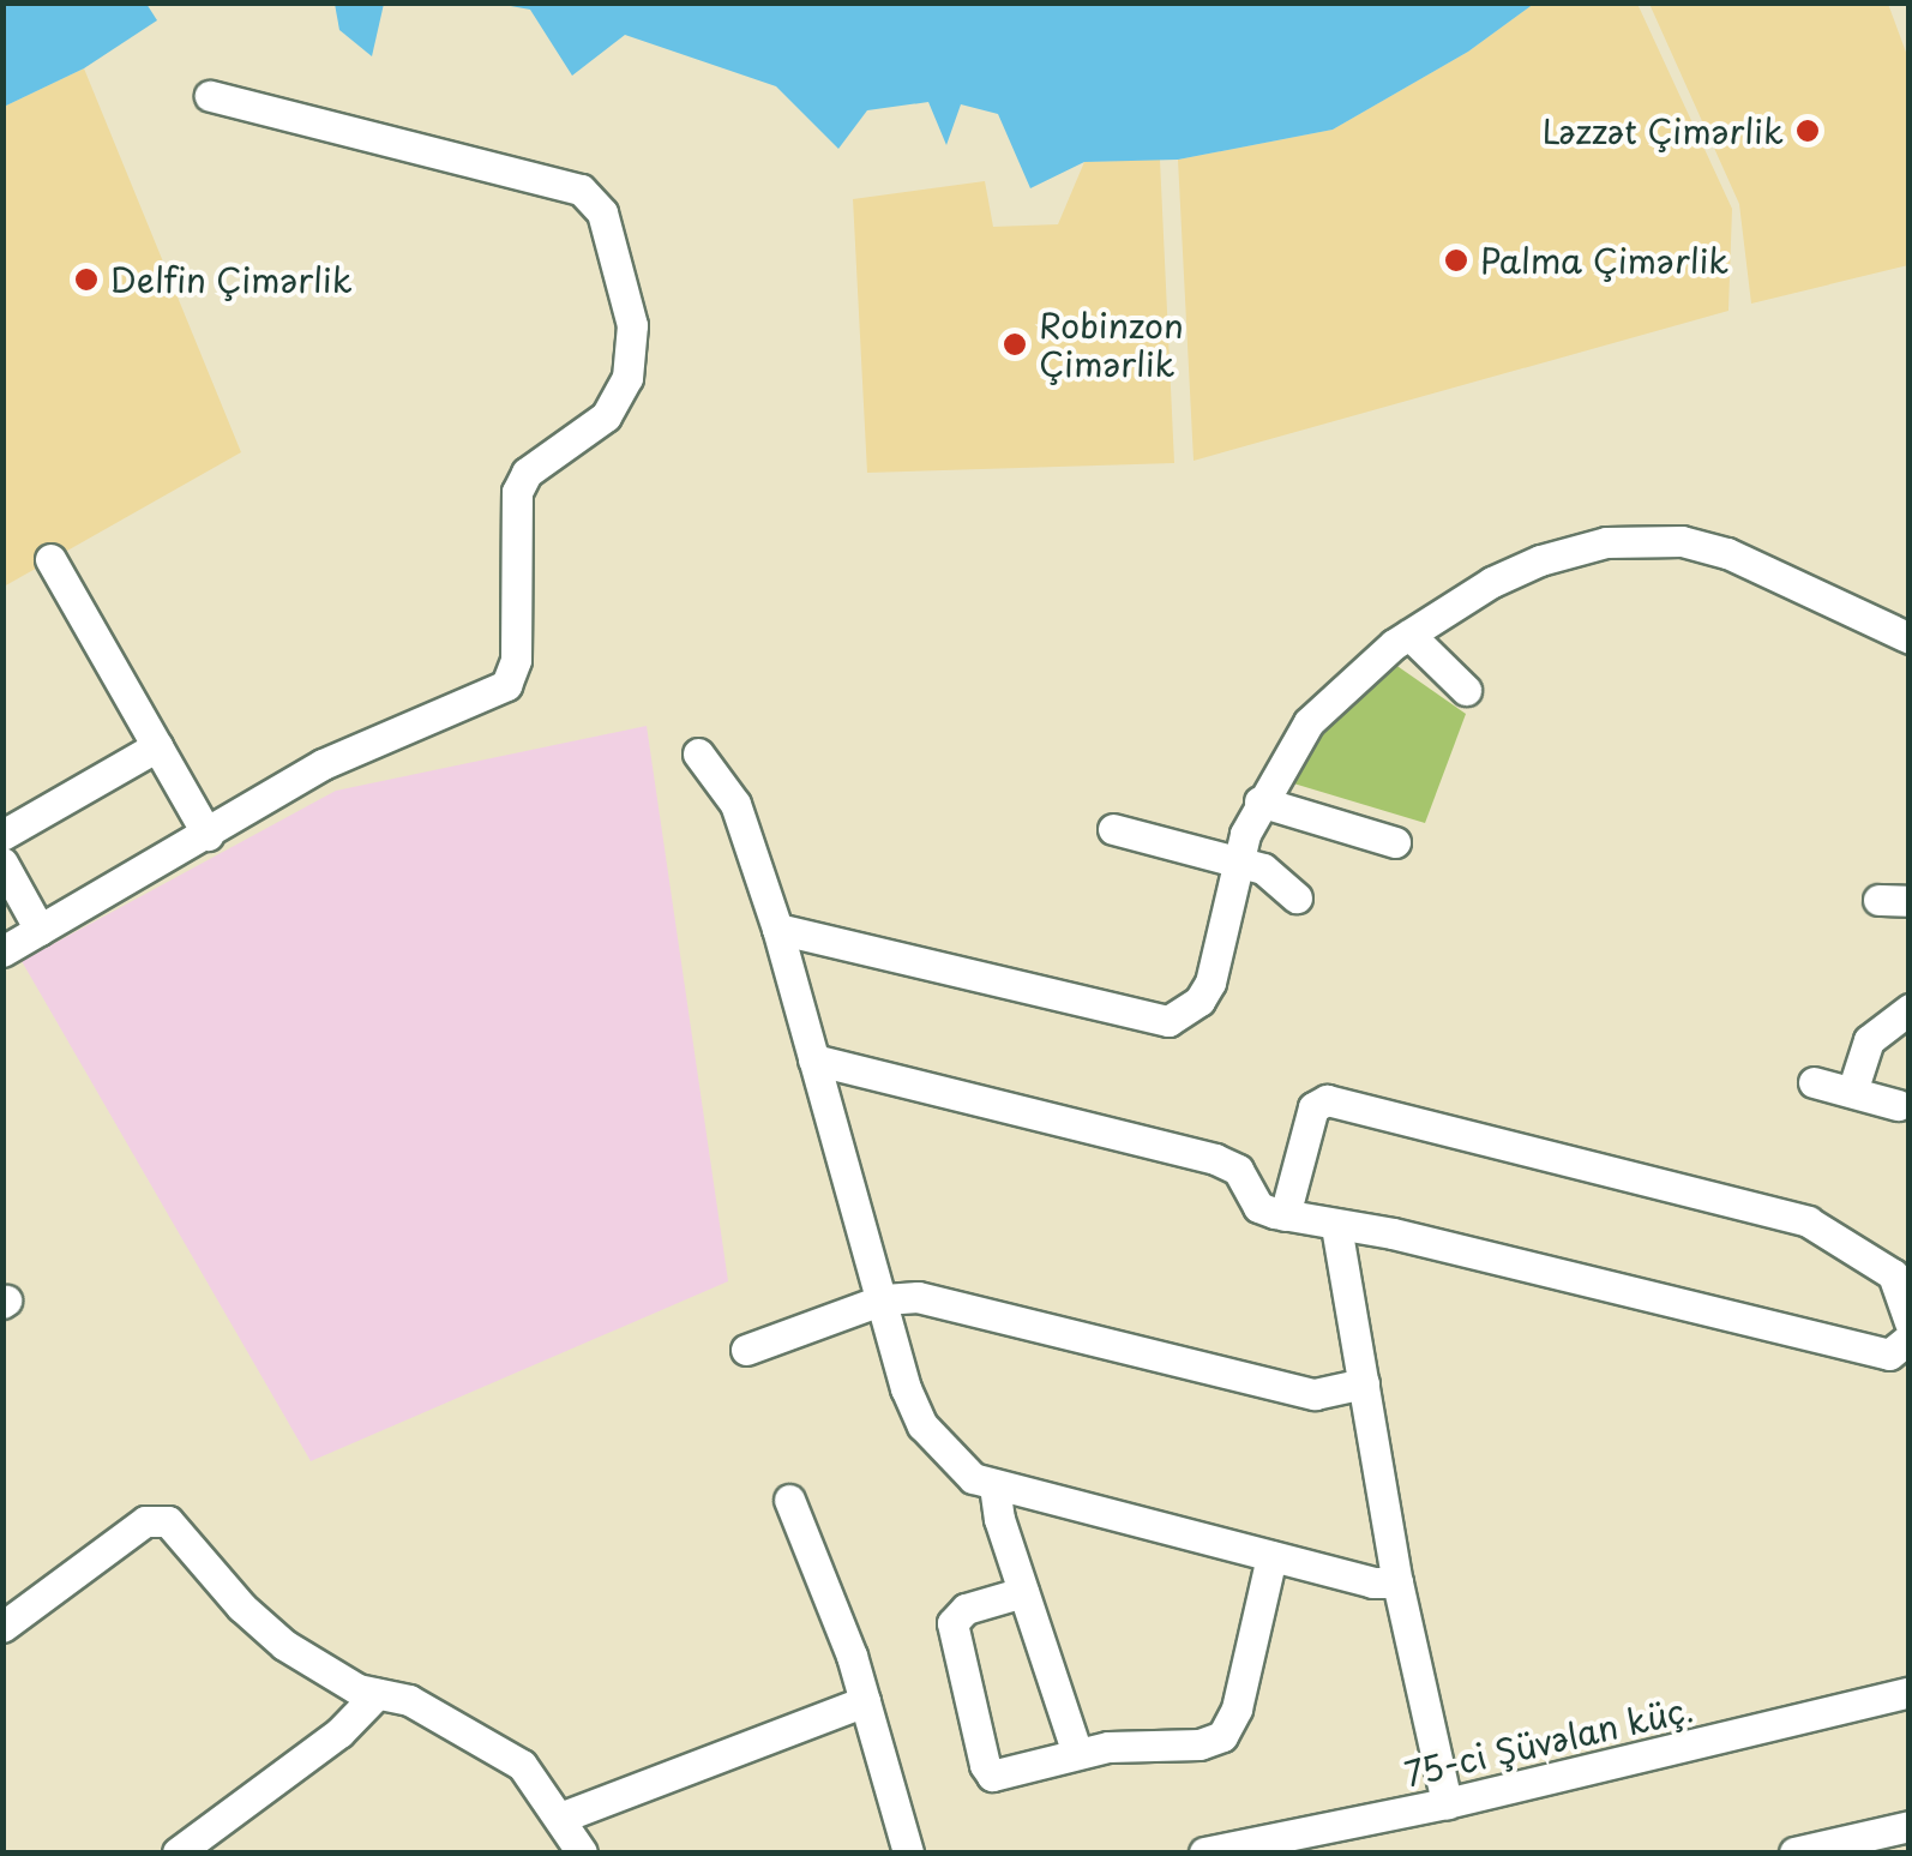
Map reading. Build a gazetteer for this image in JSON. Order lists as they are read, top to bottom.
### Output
{
  "streets": {
    "street": ["75-ci Şüvəlan küç."]
  },
  "places": [
    "Ləzzət Çimərlik",
    "Palma Çimərlik",
    "Delfin Çimərlik",
    "Robinzon Çimərlik"
  ]
}
